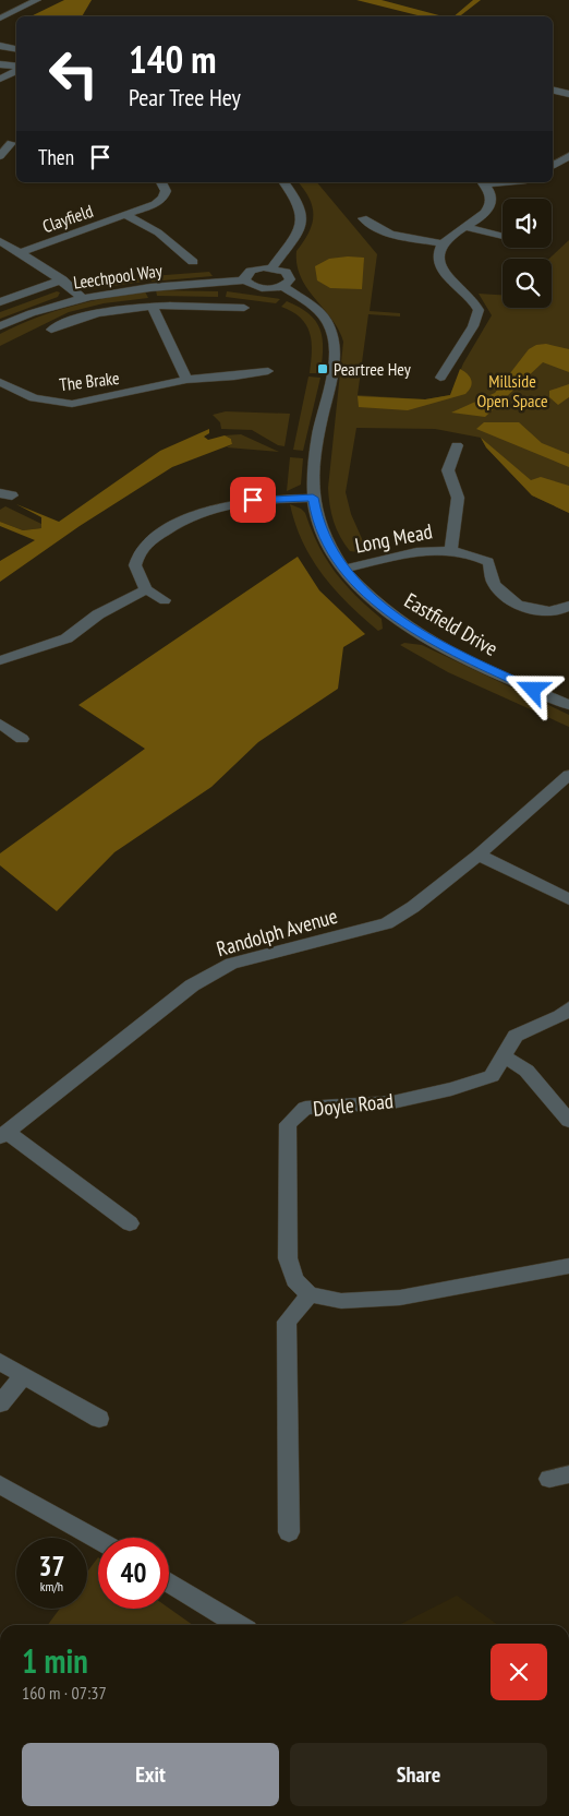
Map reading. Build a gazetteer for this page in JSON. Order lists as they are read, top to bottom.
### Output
{
  "streets": {
    "street": [
      "Clayfield",
      "Leechpool Way",
      "The Brake",
      "Long Mead",
      "Eastfield Drive",
      "Randolph Avenue",
      "Doyle Road"
    ]
  },
  "crossings": [
    ["Clayfield", "Leechpool Way"],
    ["Long Mead", "Eastfield Drive"]
  ],
  "parks": ["Millside Open Space"],
  "places": {
    "transit": ["Peartree Hey"]
  },
  "page": {
    "turn": ["140 m", "Pear Tree Hey"],
    "then": "Then",
    "speed": "37 km/h",
    "limit": "40",
    "heading": ["1 min", "160 m · 07:37"],
    "buttons": ["Exit", "Share"]
  }
}
